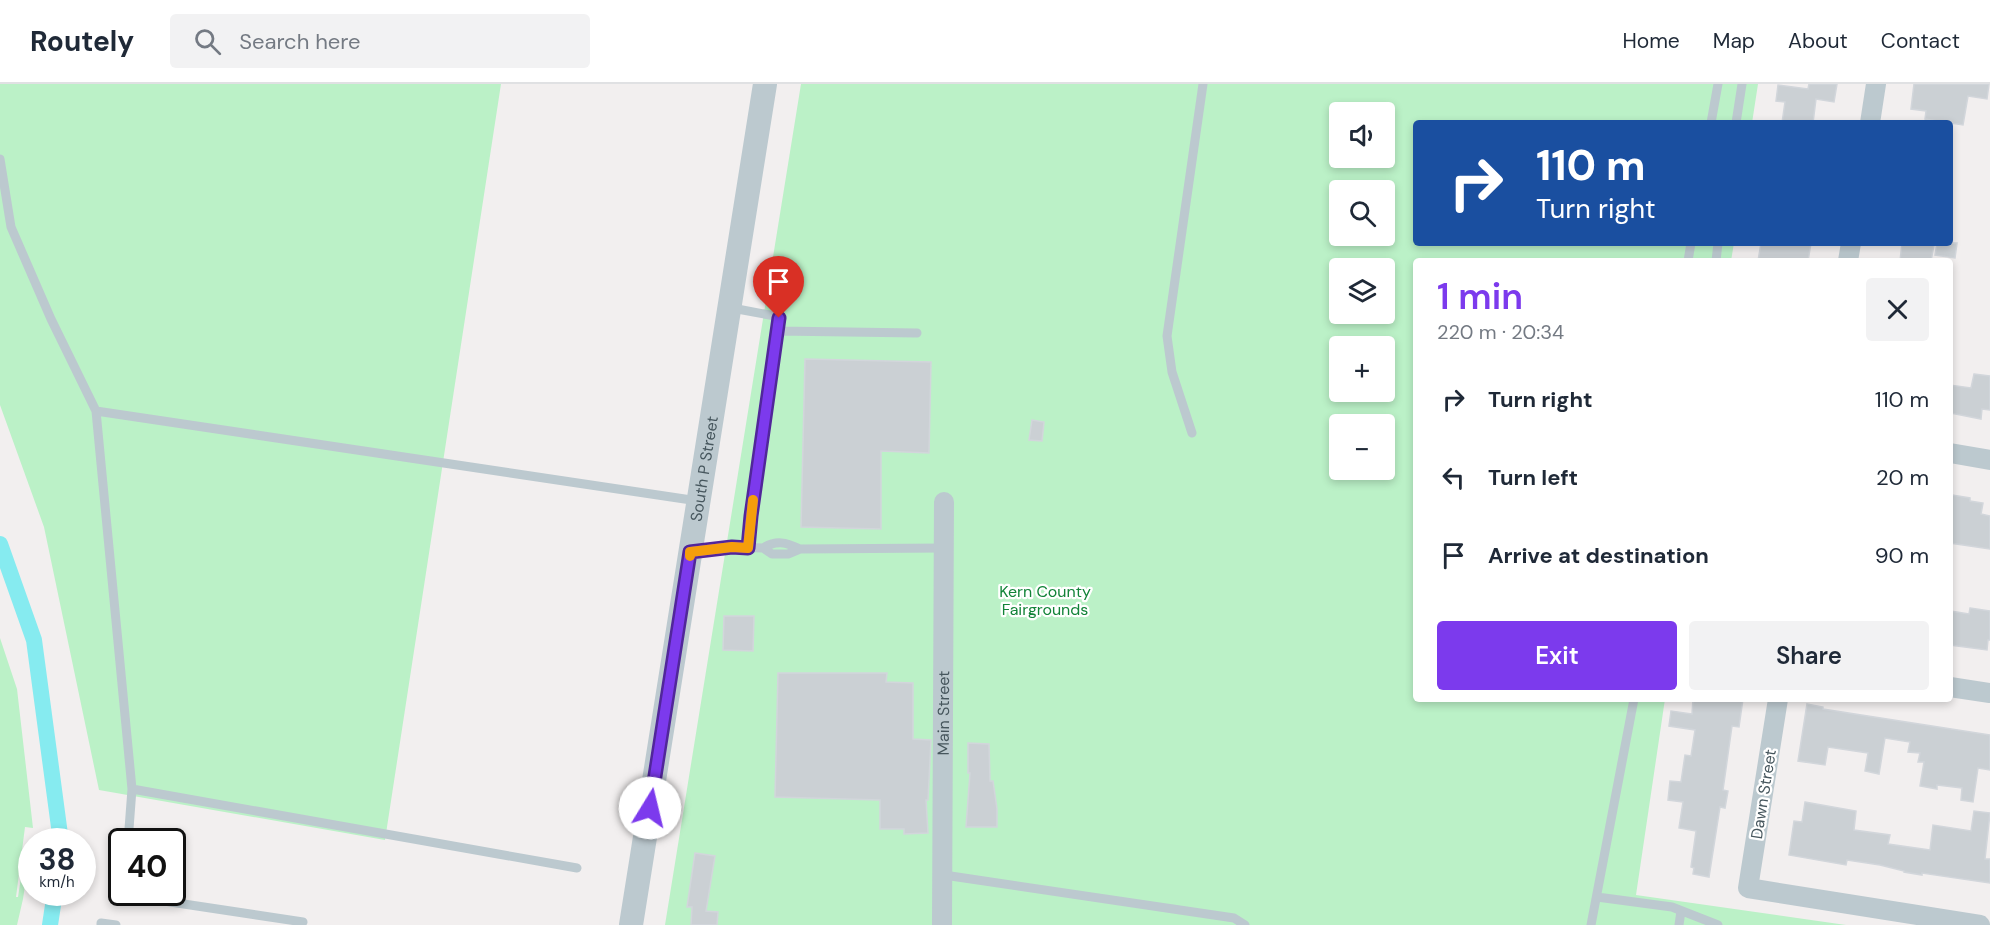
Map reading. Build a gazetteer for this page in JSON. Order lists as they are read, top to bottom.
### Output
{
  "streets": {
    "street": ["South P Street", "Main Street", "Dawn Street"]
  },
  "parks": ["Kern County Fairgrounds"],
  "page": {
    "header": "Routely",
    "search": "Search here",
    "nav": [
      "Home",
      "Map",
      "About",
      "Contact"
    ],
    "map_buttons": ["+", "−"],
    "turn": ["110 m", "Turn right"],
    "heading": ["1 min", "220 m · 20:34"],
    "list": [
      {
        "name": "Turn right",
        "value": "110 m"
      },
      {
        "name": "Turn left",
        "value": "20 m"
      },
      {
        "name": "Arrive at destination",
        "value": "90 m"
      }
    ],
    "buttons": ["Exit", "Share"],
    "speed": "38 km/h",
    "limit": "40"
  }
}
